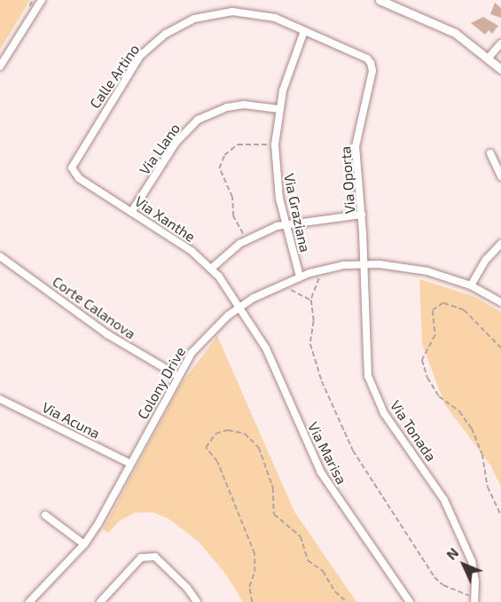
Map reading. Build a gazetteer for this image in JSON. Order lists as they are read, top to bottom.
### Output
{
  "streets": {
    "street": [
      "Calle Artino",
      "Via Llano",
      "Via Oporta",
      "Via Graziana",
      "Via Xanthe",
      "Corte Calanova",
      "Colony Drive",
      "Via Acuna",
      "Via Tonada",
      "Via Marisa"
    ]
  },
  "crossings": [
    ["Calle Artino", "Via Oporta"],
    ["Calle Artino", "Via Graziana"],
    ["Calle Artino", "Via Xanthe"],
    ["Via Llano", "Via Graziana"],
    ["Via Llano", "Via Xanthe"],
    ["Via Oporta", "Colony Drive"],
    ["Via Oporta", "Via Tonada"],
    ["Via Graziana", "Colony Drive"],
    ["Via Xanthe", "Colony Drive"],
    ["Via Xanthe", "Via Marisa"],
    ["Corte Calanova", "Colony Drive"],
    ["Colony Drive", "Via Acuna"],
    ["Colony Drive", "Via Tonada"],
    ["Colony Drive", "Via Marisa"]
  ],
  "north": "top left"
}
